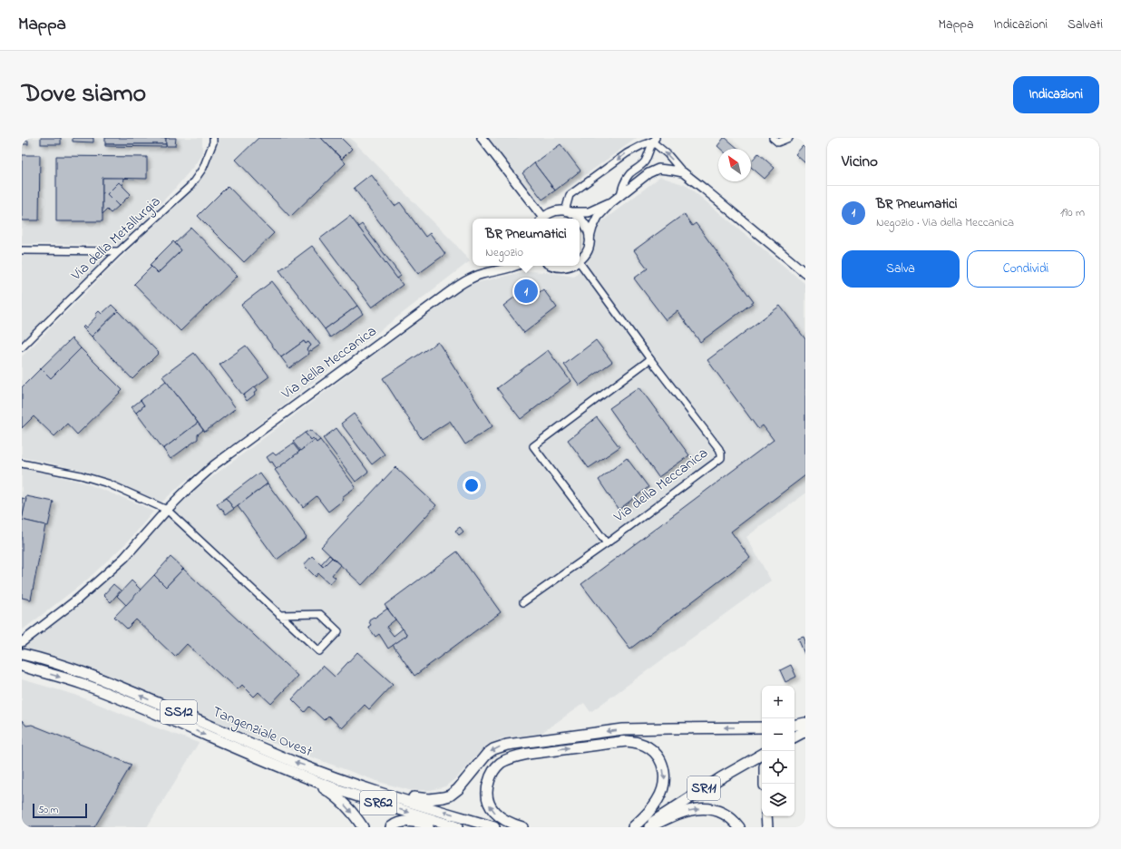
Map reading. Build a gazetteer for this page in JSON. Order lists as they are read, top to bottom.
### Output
{
  "streets": {
    "main road": [
      "SS12",
      "Tangenziale Ovest",
      "SR11",
      "SR62"
    ],
    "street": ["Via della Metallurgia", "Via della Meccanica"]
  },
  "scale_bar": "50 m",
  "north": "top left",
  "page": {
    "header": "Mappa",
    "nav": ["Mappa", "Indicazioni", "Salvati"],
    "title": "Dove siamo",
    "buttons": [
      "Indicazioni",
      ["Salva", "Condividi"]
    ],
    "heading": "Vicino",
    "list": [
      {
        "mark": "1",
        "name": "BR Pneumatici",
        "note": "Negozio · Via della Meccanica",
        "value": "190 m"
      }
    ],
    "popup": ["BR Pneumatici", "Negozio"],
    "pins": "1",
    "map_buttons": ["+", "−"],
    "scale": "50 m"
  }
}
